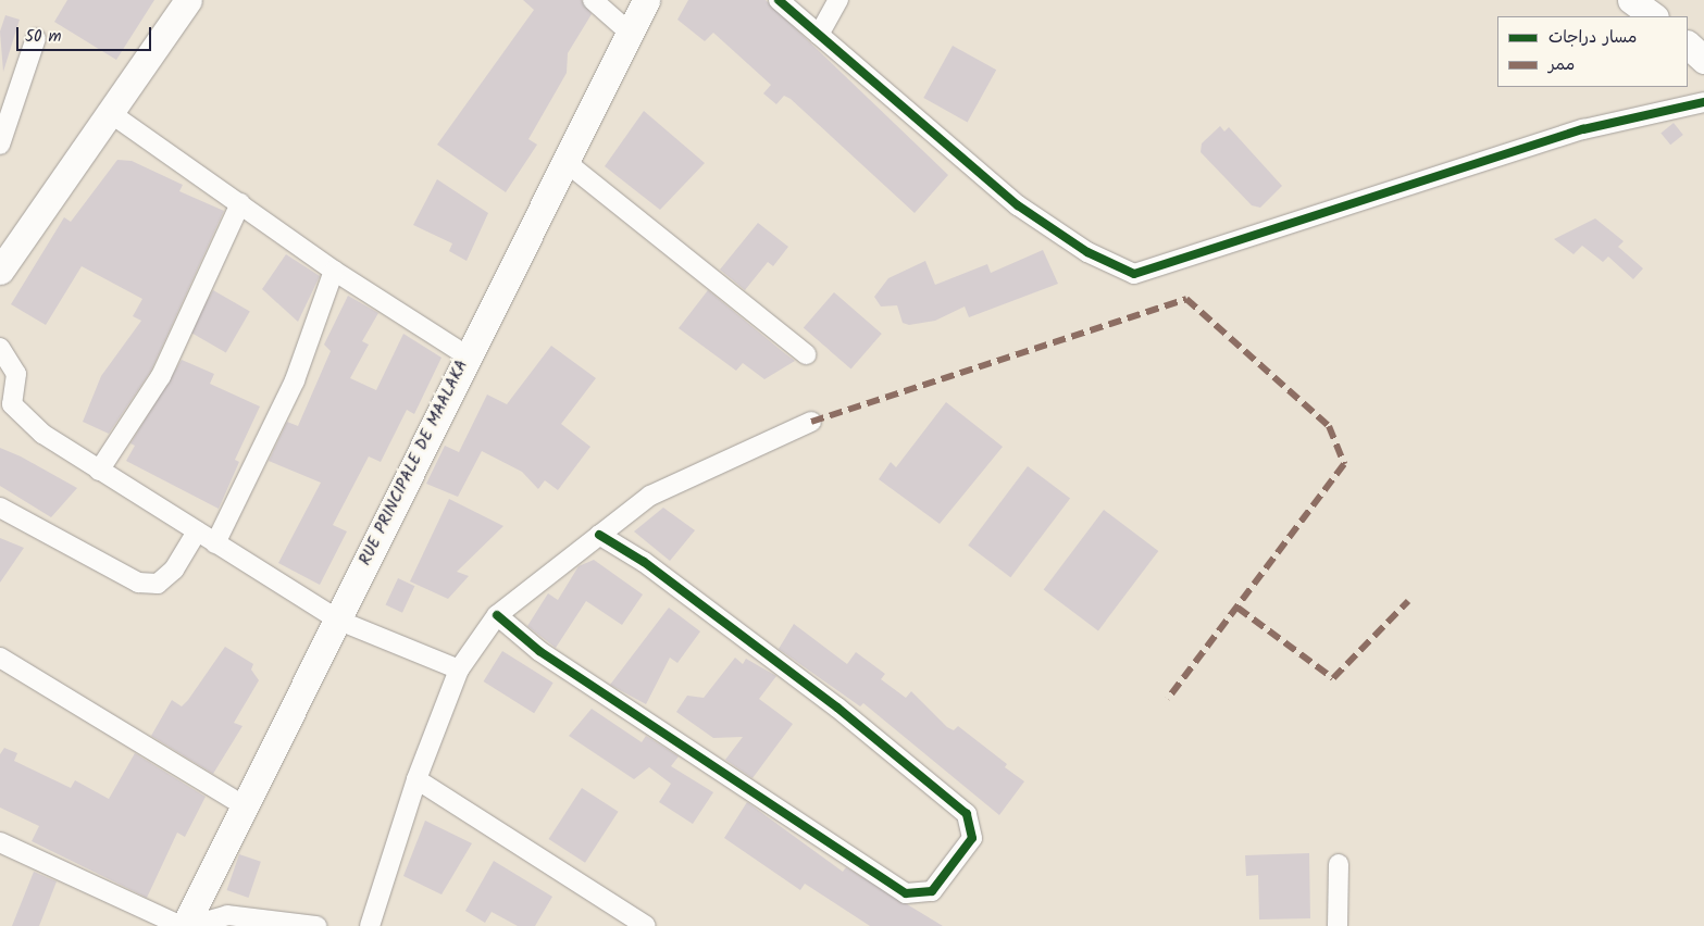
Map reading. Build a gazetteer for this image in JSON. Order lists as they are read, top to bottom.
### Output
{
  "streets": {
    "main road": ["RUE PRINCIPALE DE MAALAKA"]
  },
  "legend": ["مسار دراجات", "ممر"],
  "scale_bar": "50 m"
}
